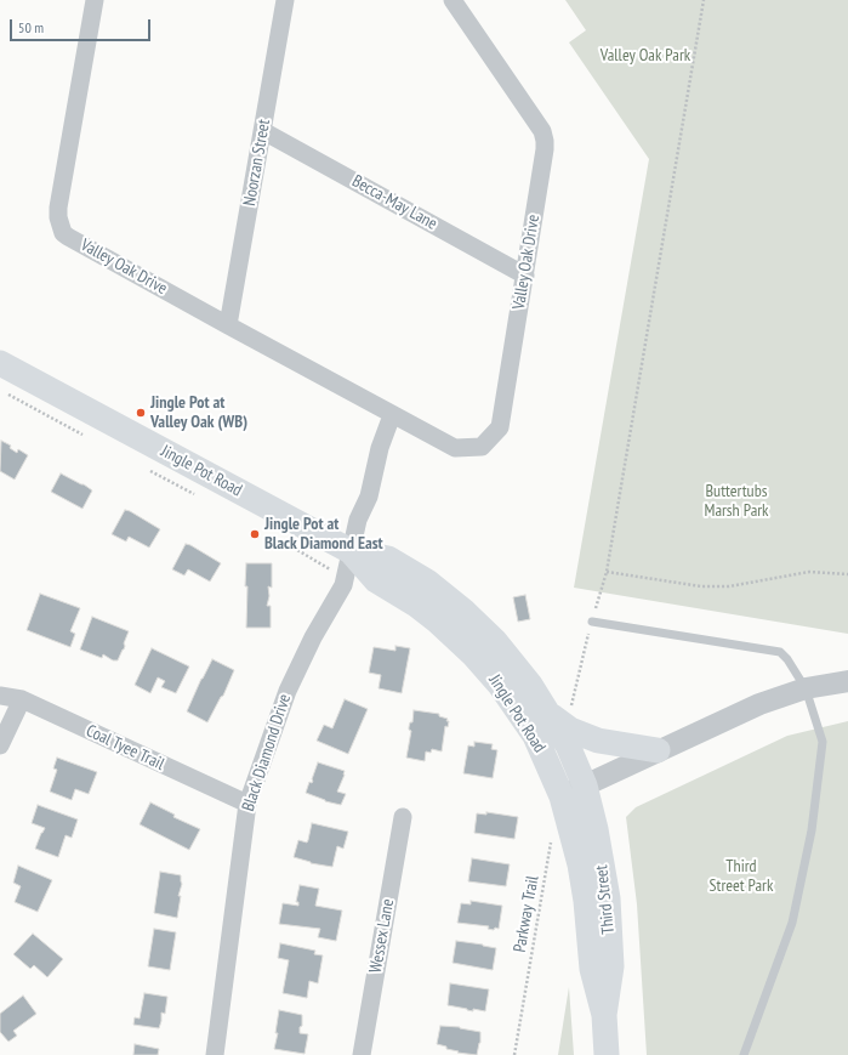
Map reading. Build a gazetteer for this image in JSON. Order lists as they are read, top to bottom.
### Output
{
  "streets": {
    "main road": ["Jingle Pot Road", "Third Street"],
    "street": [
      "Noorzan Street",
      "Becca-May Lane",
      "Valley Oak Drive",
      "Coal Tyee Trail",
      "Black Diamond Drive",
      "Wessex Lane"
    ],
    "path": ["Parkway Trail"]
  },
  "crossings": [
    ["Noorzan Street", "Becca-May Lane"],
    ["Noorzan Street", "Valley Oak Drive"],
    ["Becca-May Lane", "Valley Oak Drive"],
    ["Jingle Pot Road", "Black Diamond Drive"],
    ["Jingle Pot Road", "Third Street"],
    ["Coal Tyee Trail", "Black Diamond Drive"]
  ],
  "parks": ["Valley Oak Park", "Buttertubs Marsh Park", "Third Street Park"],
  "places": ["Jingle Pot at Valley Oak (WB)", "Jingle Pot at Black Diamond East"],
  "scale_bar": "50 m"
}
